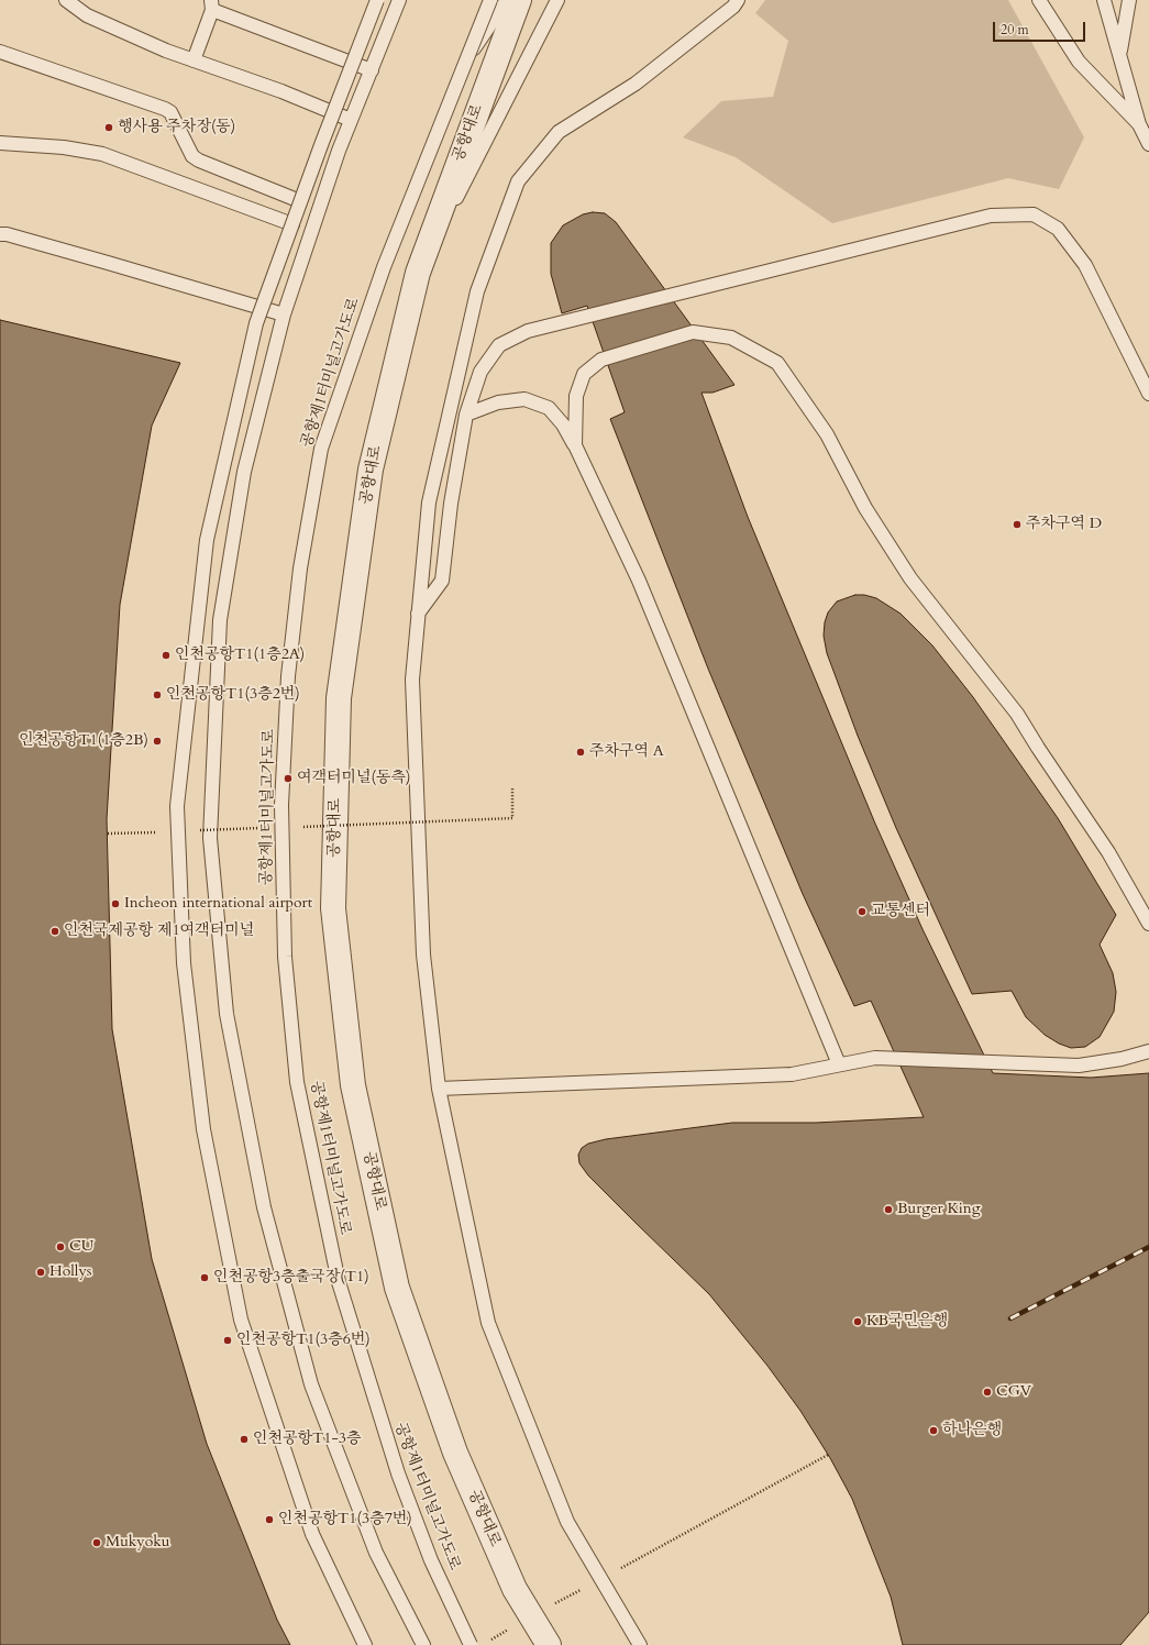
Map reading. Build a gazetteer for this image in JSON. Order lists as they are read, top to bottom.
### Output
{
  "streets": {
    "street": ["공항대로"],
    "lane": ["공항제1터미널고가도로"]
  },
  "places": [
    "행사용 주차장(동)",
    "주차구역 D",
    "인천공항T1(1층2A)",
    "인천공항T1(3층2번)",
    "인천공항T1(1층2B)",
    "주차구역 A",
    "여객터미널(동측)",
    "Incheon international airport",
    "교통센터",
    "인천국제공항 제1여객터미널",
    "Burger King",
    "CU",
    "Hollys",
    "인천공항3층출국장(T1)",
    "KB국민은행",
    "인천공항T1(3층6번)",
    "CGV",
    "하나은행",
    "인천공항T1-3층",
    "인천공항T1(3층7번)",
    "Mukyoku"
  ],
  "scale_bar": "20 m"
}
